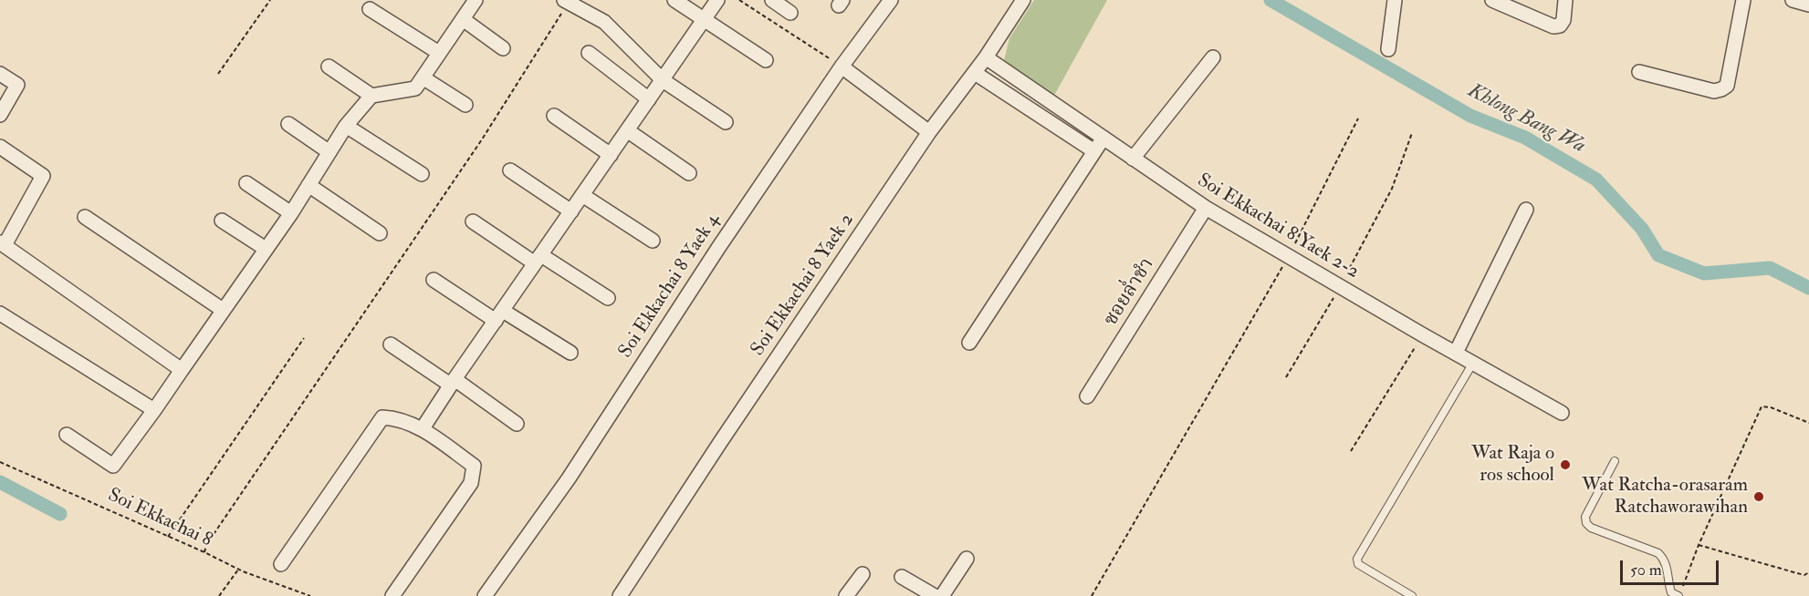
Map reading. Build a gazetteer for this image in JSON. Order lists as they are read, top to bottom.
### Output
{
  "streets": {
    "street": [
      "Soi Ekkachai 8 Yaek 2-2",
      "Soi Ekkachai 8 Yaek 2",
      "Soi Ekkachai 8 Yaek 4",
      "ซอยล่ำชำ"
    ],
    "path": ["Soi Ekkachai 8"]
  },
  "crossings": [
    ["Soi Ekkachai 8 Yaek 2-2", "Soi Ekkachai 8 Yaek 2"],
    ["Soi Ekkachai 8 Yaek 2-2", "ซอยล่ำชำ"]
  ],
  "water": ["Khlong Bang Wa"],
  "places": ["Wat Raja o ros school", "Wat Ratcha-orasaram Ratchaworawihan"],
  "scale_bar": "50 m"
}
